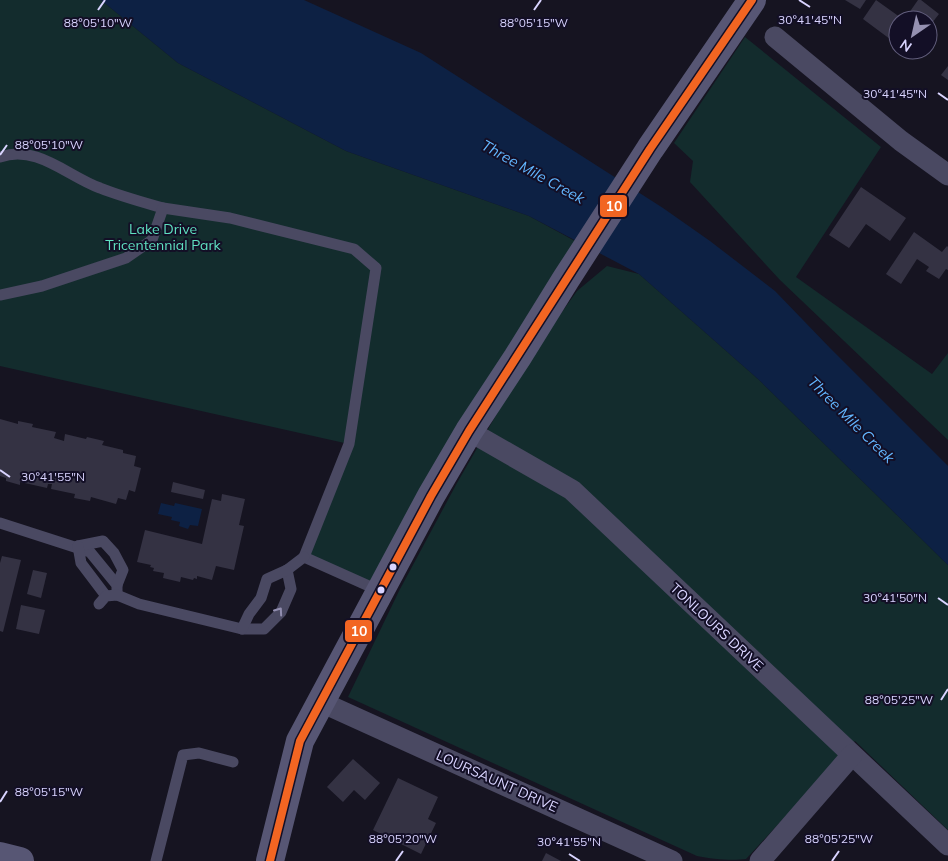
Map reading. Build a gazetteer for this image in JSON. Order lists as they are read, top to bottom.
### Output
{
  "streets": {
    "street": ["TONLOURS DRIVE", "LOURSAUNT DRIVE"]
  },
  "water": ["Three Mile Creek"],
  "parks": ["Lake Drive Tricentennial Park"],
  "lines": ["transit line 10"],
  "north": "bottom left",
  "coordinates": [
    "30°41'45\"N",
    "88°05'10\"W",
    "88°05'15\"W",
    "30°41'55\"N",
    "30°41'50\"N",
    "88°05'25\"W",
    "88°05'20\"W"
  ]
}
